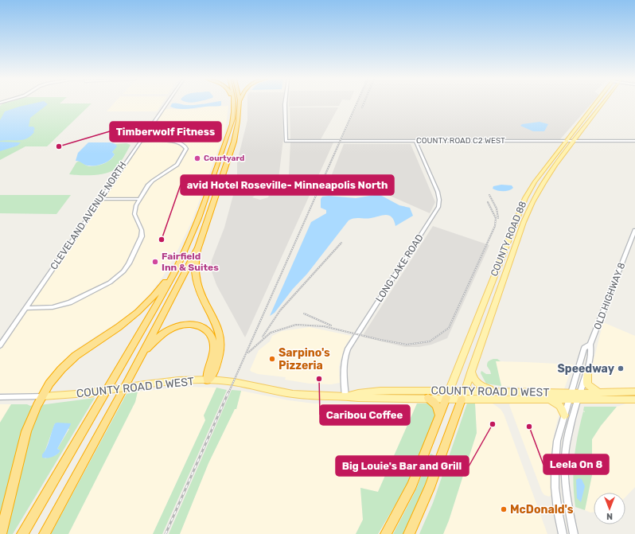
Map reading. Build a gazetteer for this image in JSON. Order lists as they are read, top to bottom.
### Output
{
  "streets": {
    "main road": ["COUNTY ROAD 88", "COUNTY ROAD D WEST"],
    "street": [
      "COUNTY ROAD C2 WEST",
      "CLEVELAND AVENUE NORTH",
      "LONG LAKE ROAD",
      "OLD HIGHWAY 8"
    ]
  },
  "crossings": [
    ["COUNTY ROAD C2 WEST", "COUNTY ROAD 88"],
    ["COUNTY ROAD C2 WEST", "LONG LAKE ROAD"],
    ["COUNTY ROAD 88", "COUNTY ROAD D WEST"],
    ["LONG LAKE ROAD", "COUNTY ROAD D WEST"],
    ["OLD HIGHWAY 8", "COUNTY ROAD D WEST"]
  ],
  "places": [
    "Timberwolf Fitness",
    "Courtyard",
    "avid Hotel Roseville- Minneapolis North",
    "Fairfield Inn & Suites",
    "Sarpino's Pizzeria",
    "Speedway",
    "Caribou Coffee",
    "Big Louie's Bar and Grill",
    "Leela On 8",
    "McDonald's"
  ],
  "north": "bottom"
}
